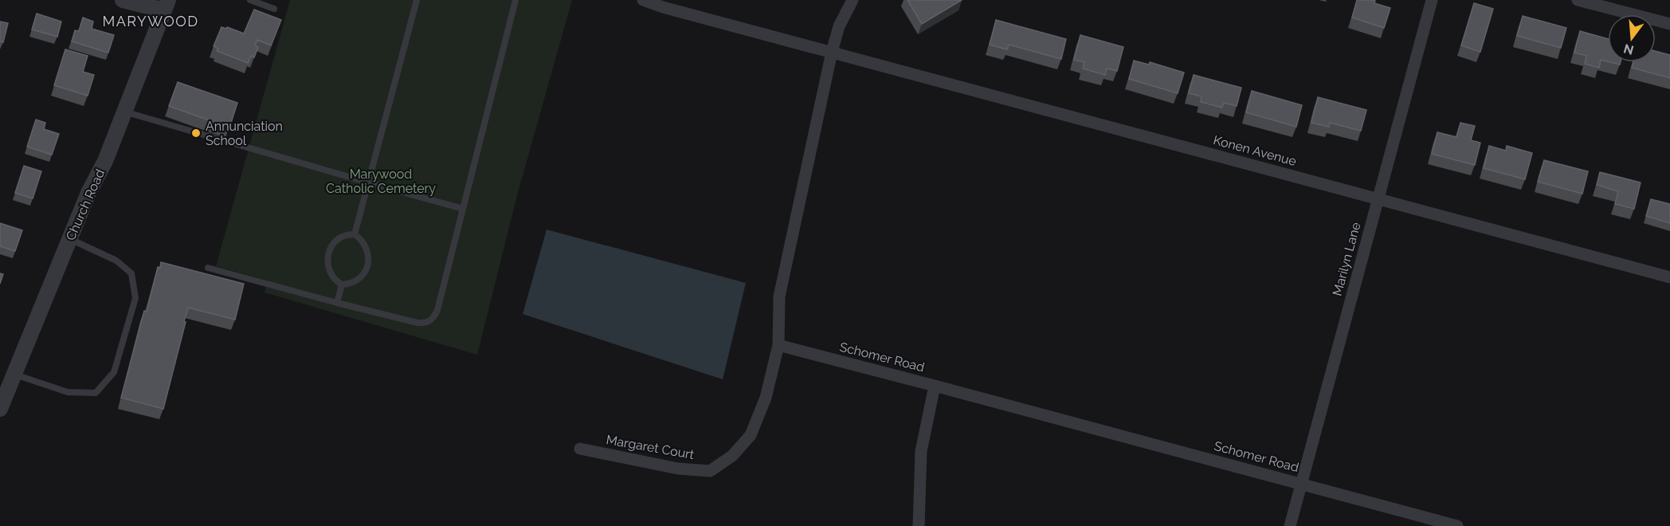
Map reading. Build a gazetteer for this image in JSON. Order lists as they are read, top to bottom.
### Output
{
  "streets": {
    "street": [
      "Konen Avenue",
      "Church Road",
      "Marilyn Lane",
      "Schomer Road",
      "Margaret Court"
    ]
  },
  "crossings": [
    ["Konen Avenue", "Marilyn Lane"],
    ["Marilyn Lane", "Schomer Road"],
    ["Schomer Road", "Margaret Court"]
  ],
  "districts": ["MARYWOOD"],
  "parks": ["Marywood Catholic Cemetery"],
  "places": ["Annunciation School"],
  "north": "bottom"
}
